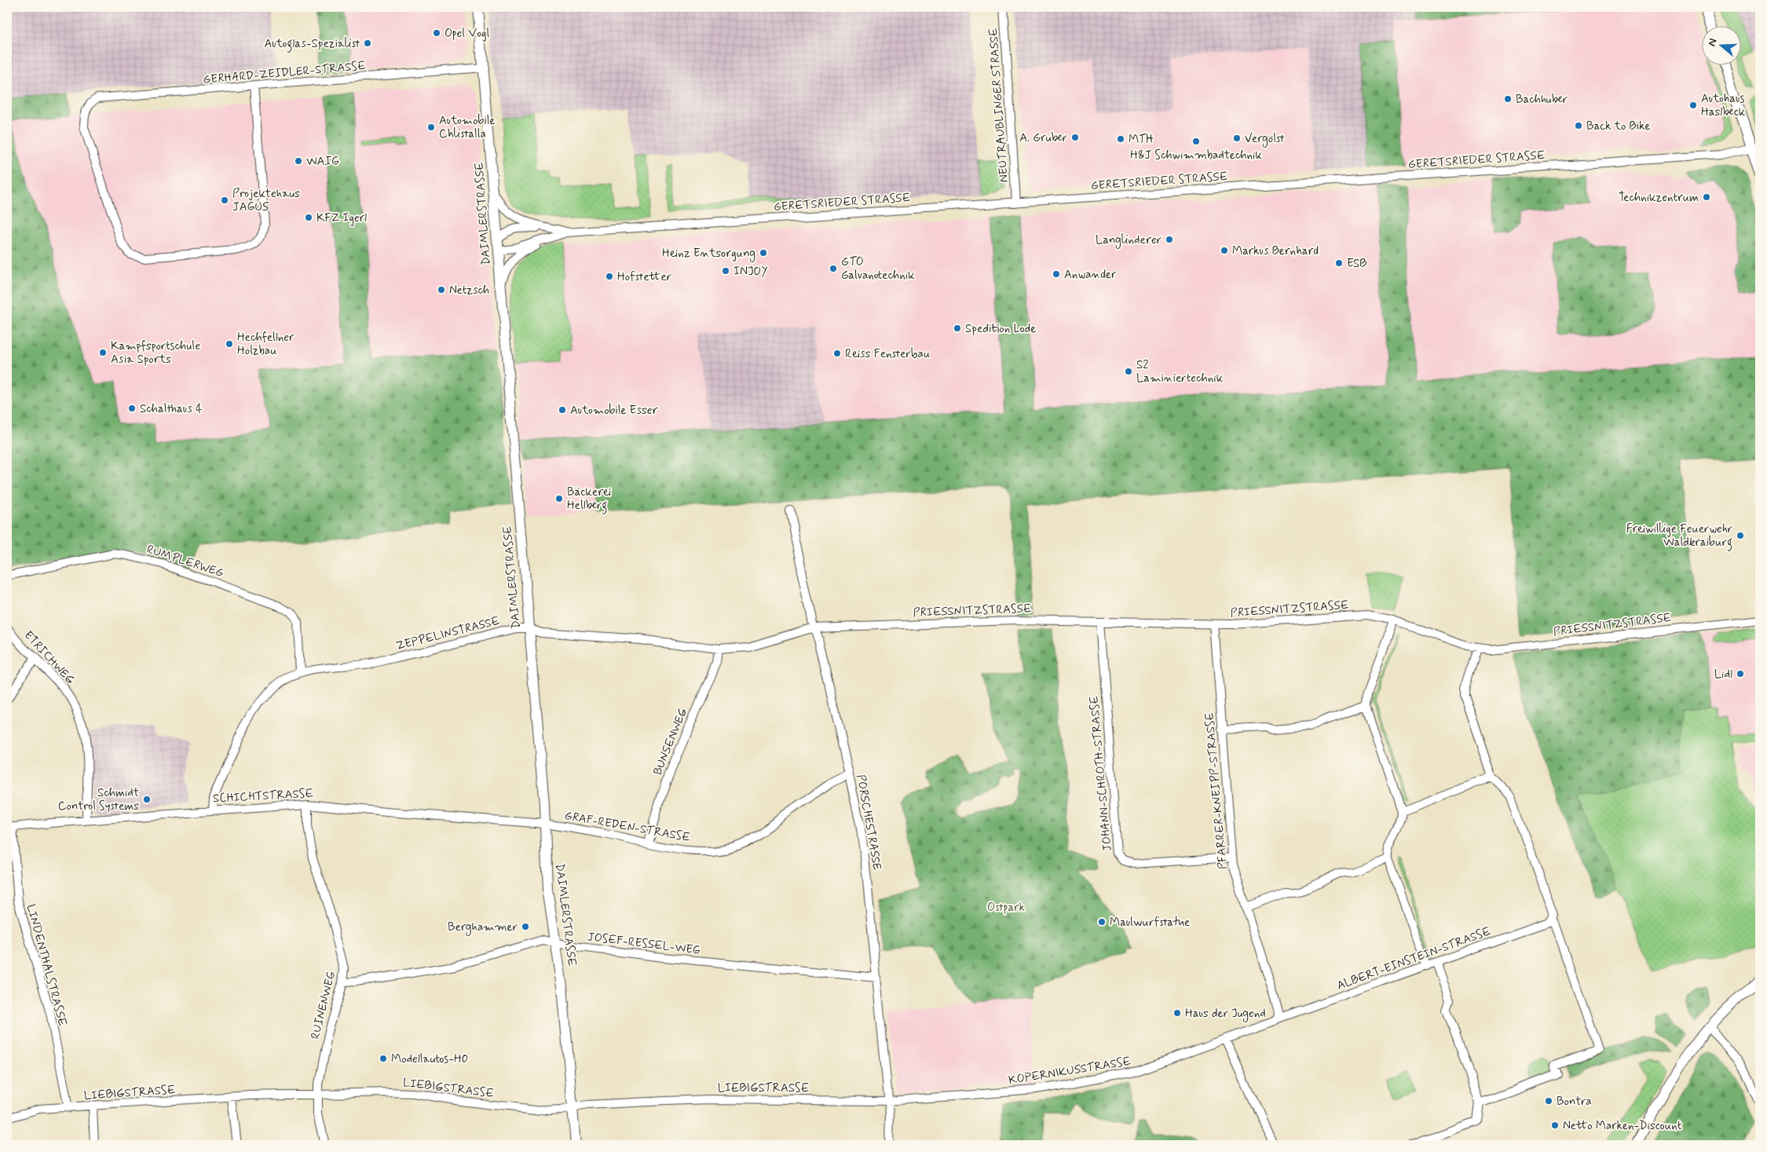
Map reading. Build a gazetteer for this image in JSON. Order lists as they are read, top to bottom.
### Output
{
  "streets": {
    "street": [
      "GERHARD-ZEIDLER-STRASSE",
      "NEUTRAUBLINGER STRASSE",
      "GERETSRIEDER STRASSE",
      "DAIMLERSTRASSE",
      "RUMPLERWEG",
      "PRIESSNITZSTRASSE",
      "ZEPPELINSTRASSE",
      "ETRICHWEG",
      "BUNSENWEG",
      "JOHANN-SCHROTH-STRASSE",
      "PFARRER-KNEIPP-STRASSE",
      "SCHICHTSTRASSE",
      "PORSCHESTRASSE",
      "GRAF-REDEN-STRASSE",
      "JOSEF-RESSEL-WEG",
      "ALBERT-EINSTEIN-STRASSE",
      "LINDENTHALSTRASSE",
      "RUINENWEG",
      "KOPERNIKUSSTRASSE",
      "LIEBIGSTRASSE"
    ]
  },
  "crossings": [
    ["GERHARD-ZEIDLER-STRASSE", "DAIMLERSTRASSE"],
    ["NEUTRAUBLINGER STRASSE", "GERETSRIEDER STRASSE"],
    ["GERETSRIEDER STRASSE", "DAIMLERSTRASSE"],
    ["DAIMLERSTRASSE", "ZEPPELINSTRASSE"],
    ["DAIMLERSTRASSE", "SCHICHTSTRASSE"],
    ["DAIMLERSTRASSE", "GRAF-REDEN-STRASSE"],
    ["DAIMLERSTRASSE", "JOSEF-RESSEL-WEG"],
    ["DAIMLERSTRASSE", "LIEBIGSTRASSE"],
    ["RUMPLERWEG", "ZEPPELINSTRASSE"],
    ["PRIESSNITZSTRASSE", "ZEPPELINSTRASSE"],
    ["PRIESSNITZSTRASSE", "JOHANN-SCHROTH-STRASSE"],
    ["PRIESSNITZSTRASSE", "PFARRER-KNEIPP-STRASSE"],
    ["PRIESSNITZSTRASSE", "PORSCHESTRASSE"],
    ["ZEPPELINSTRASSE", "BUNSENWEG"],
    ["ZEPPELINSTRASSE", "SCHICHTSTRASSE"],
    ["ZEPPELINSTRASSE", "PORSCHESTRASSE"],
    ["ETRICHWEG", "SCHICHTSTRASSE"],
    ["BUNSENWEG", "GRAF-REDEN-STRASSE"],
    ["JOHANN-SCHROTH-STRASSE", "PFARRER-KNEIPP-STRASSE"],
    ["PFARRER-KNEIPP-STRASSE", "ALBERT-EINSTEIN-STRASSE"],
    ["PFARRER-KNEIPP-STRASSE", "KOPERNIKUSSTRASSE"],
    ["SCHICHTSTRASSE", "GRAF-REDEN-STRASSE"],
    ["SCHICHTSTRASSE", "LINDENTHALSTRASSE"],
    ["SCHICHTSTRASSE", "RUINENWEG"],
    ["PORSCHESTRASSE", "GRAF-REDEN-STRASSE"],
    ["PORSCHESTRASSE", "JOSEF-RESSEL-WEG"],
    ["PORSCHESTRASSE", "KOPERNIKUSSTRASSE"],
    ["PORSCHESTRASSE", "LIEBIGSTRASSE"],
    ["JOSEF-RESSEL-WEG", "RUINENWEG"],
    ["ALBERT-EINSTEIN-STRASSE", "KOPERNIKUSSTRASSE"],
    ["LINDENTHALSTRASSE", "LIEBIGSTRASSE"],
    ["RUINENWEG", "LIEBIGSTRASSE"],
    ["KOPERNIKUSSTRASSE", "LIEBIGSTRASSE"]
  ],
  "parks": ["Ostpark"],
  "places": [
    "Opel Vogl",
    "Autoglas-Spezialist",
    "Bachhuber",
    "Autohaus Haslbeck",
    "Back to Bike",
    "Automobile Chlistalla",
    "A. Gruber",
    "Vergölst",
    "MTH",
    "H&J Schwimmbadtechnik",
    "WAIG",
    "Technikzentrum",
    "Projektehaus JAGUS",
    "KFZ Igerl",
    "Langlinderer",
    "Markus Bernhard",
    "Heinz Entsorgung",
    "ESB",
    "GTO Galvanotechnik",
    "INJOY",
    "Anwander",
    "Hofstetter",
    "Netzsch",
    "Spedition Lode",
    "Hechfellner Holzbau",
    "Kampfsportschule Asia Sports",
    "Reiss Fensterbau",
    "S2 Laminiertechnik",
    "Schalthaus 4",
    "Automobile Esser",
    "Bäckerei Hellberg",
    "Freiwillige Feuerwehr Waldkraiburg",
    "Lidl",
    "Schmidt Control Systems",
    "Maulwurfstatue",
    "Berghammer",
    "Haus der Jugend",
    "Modellautos-H0",
    "Bontra",
    "Netto Marken-Discount"
  ],
  "north": "left"
}
